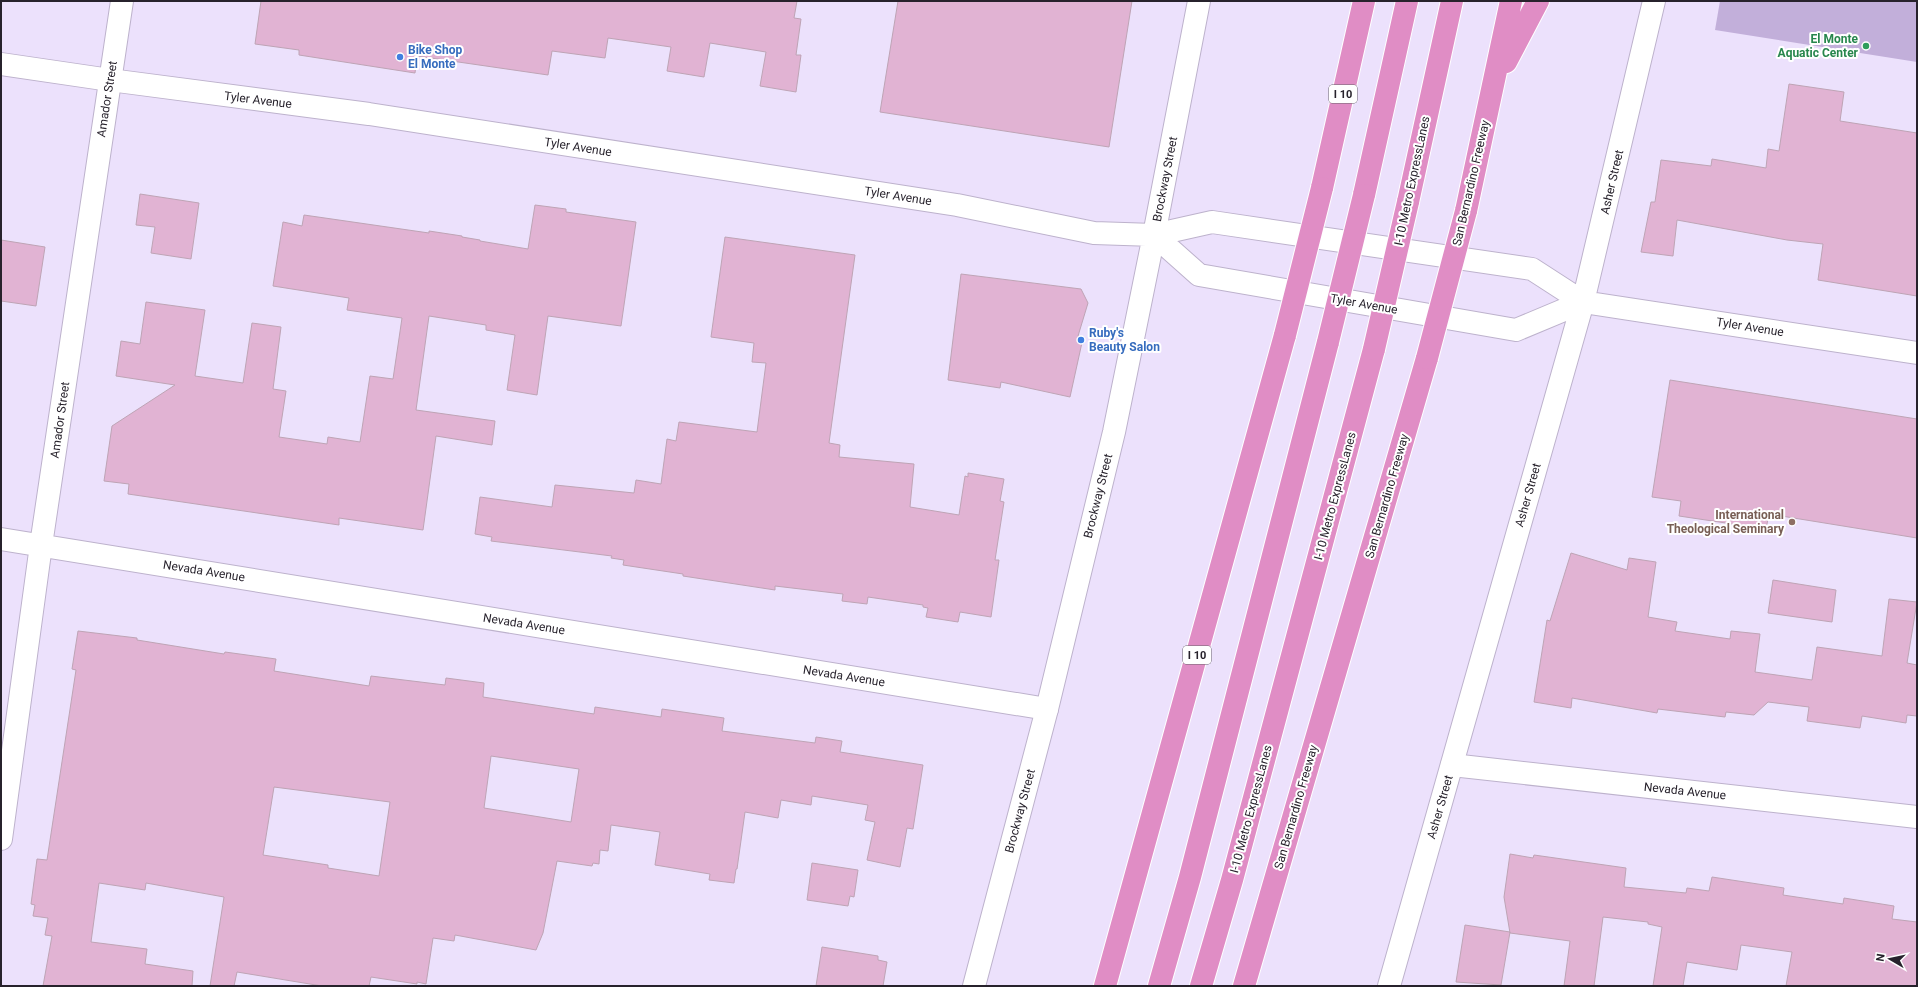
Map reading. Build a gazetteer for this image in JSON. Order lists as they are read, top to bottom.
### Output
{
  "streets": {
    "highway": ["I 10", "I-10 Metro ExpressLanes", "San Bernardino Freeway"],
    "street": [
      "Amador Street",
      "Tyler Avenue",
      "Brockway Street",
      "Asher Street",
      "Nevada Avenue"
    ]
  },
  "crossings": [
    ["Amador Street", "Tyler Avenue"],
    ["Amador Street", "Nevada Avenue"],
    ["Tyler Avenue", "Brockway Street"],
    ["Tyler Avenue", "Asher Street"],
    ["Brockway Street", "Nevada Avenue"],
    ["Asher Street", "Nevada Avenue"]
  ],
  "places": [
    "El Monte Aquatic Center",
    "Bike Shop El Monte",
    "Ruby's Beauty Salon",
    "International Theological Seminary"
  ],
  "north": "left"
}
